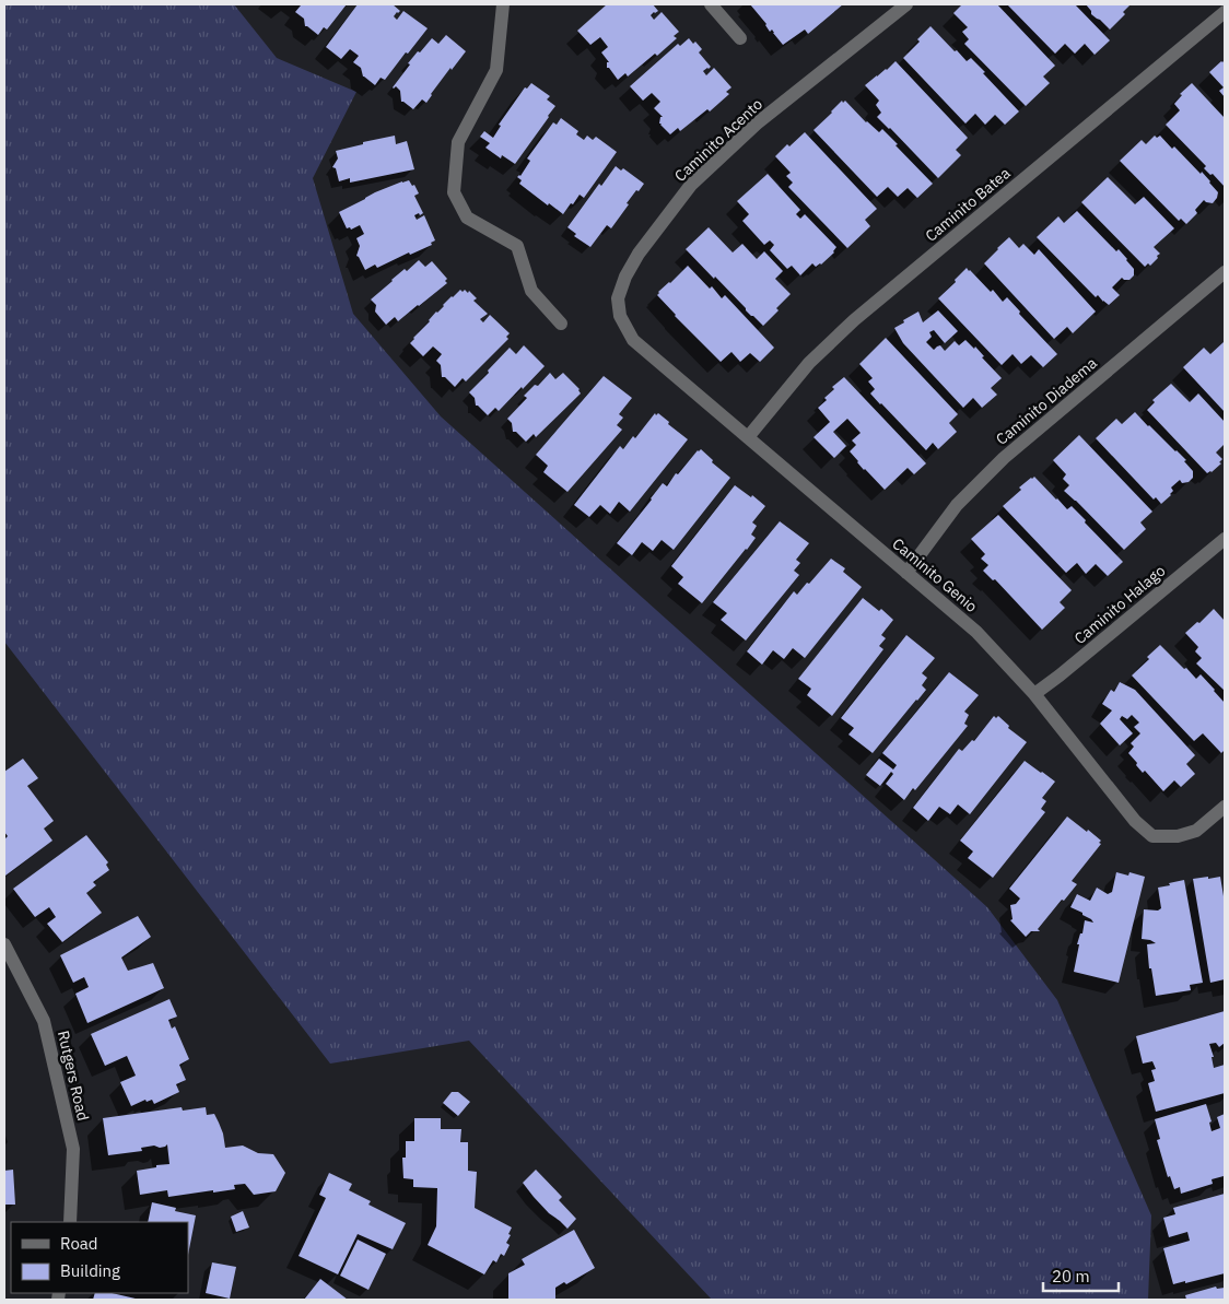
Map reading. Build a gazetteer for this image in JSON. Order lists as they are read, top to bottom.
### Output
{
  "streets": {
    "street": [
      "Caminito Acento",
      "Caminito Batea",
      "Caminito Diadema",
      "Caminito Genio",
      "Caminito Halago",
      "Rutgers Road"
    ]
  },
  "crossings": [
    ["Caminito Acento", "Caminito Genio"],
    ["Caminito Batea", "Caminito Genio"],
    ["Caminito Diadema", "Caminito Genio"],
    ["Caminito Genio", "Caminito Halago"]
  ],
  "legend": ["Road", "Building"],
  "scale_bar": "20 m"
}
